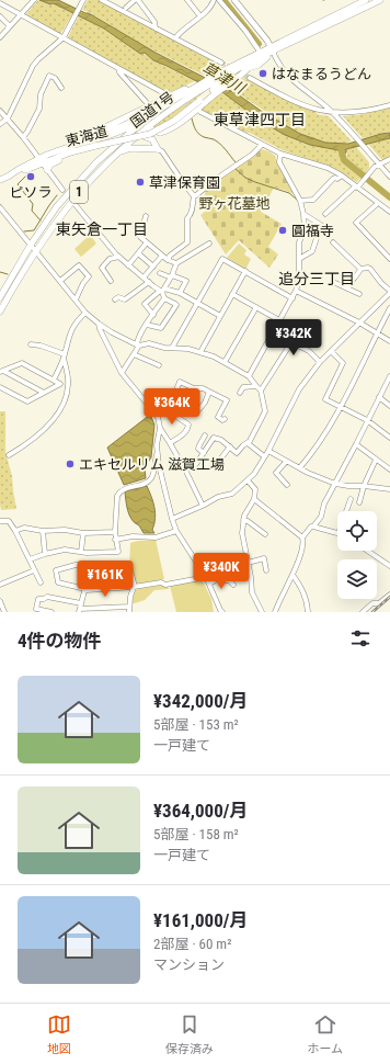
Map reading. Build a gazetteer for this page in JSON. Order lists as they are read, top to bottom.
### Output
{
  "streets": {
    "highway": ["国道1号", "東海道", "1"]
  },
  "crossings": [
    ["国道1号", "東海道"],
    ["東海道", "1"]
  ],
  "districts": ["東草津四丁目", "東矢倉一丁目", "追分三丁目"],
  "water": ["草津川"],
  "parks": ["野ヶ花墓地"],
  "places": [
    "はなまるうどん",
    "ピソラ",
    "草津保育園",
    "圓福寺",
    "エキセルリム 滋賀工場"
  ],
  "page": {
    "price": [
      "¥342K",
      "¥364K",
      "¥340K",
      "¥161K"
    ],
    "heading": "4件の物件",
    "list": [
      {
        "name": "¥342,000/月",
        "note": "5部屋 · 153 m² · 一戸建て"
      },
      {
        "name": "¥364,000/月",
        "note": "5部屋 · 158 m² · 一戸建て"
      },
      {
        "name": "¥161,000/月",
        "note": "2部屋 · 60 m² · マンション"
      }
    ],
    "tabs": ["地図", "保存済み", "ホーム"]
  }
}
